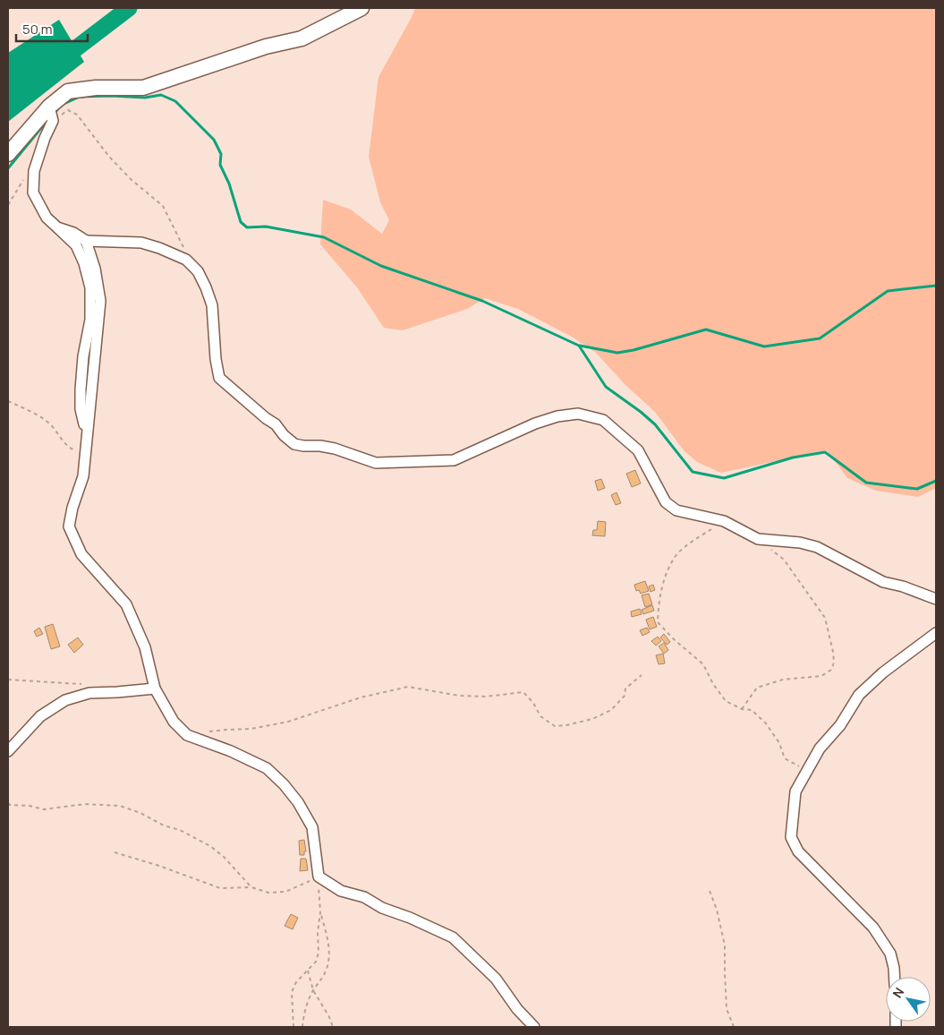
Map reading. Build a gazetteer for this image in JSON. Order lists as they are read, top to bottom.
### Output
{
  "scale_bar": "50 m",
  "north": "top left"
}
